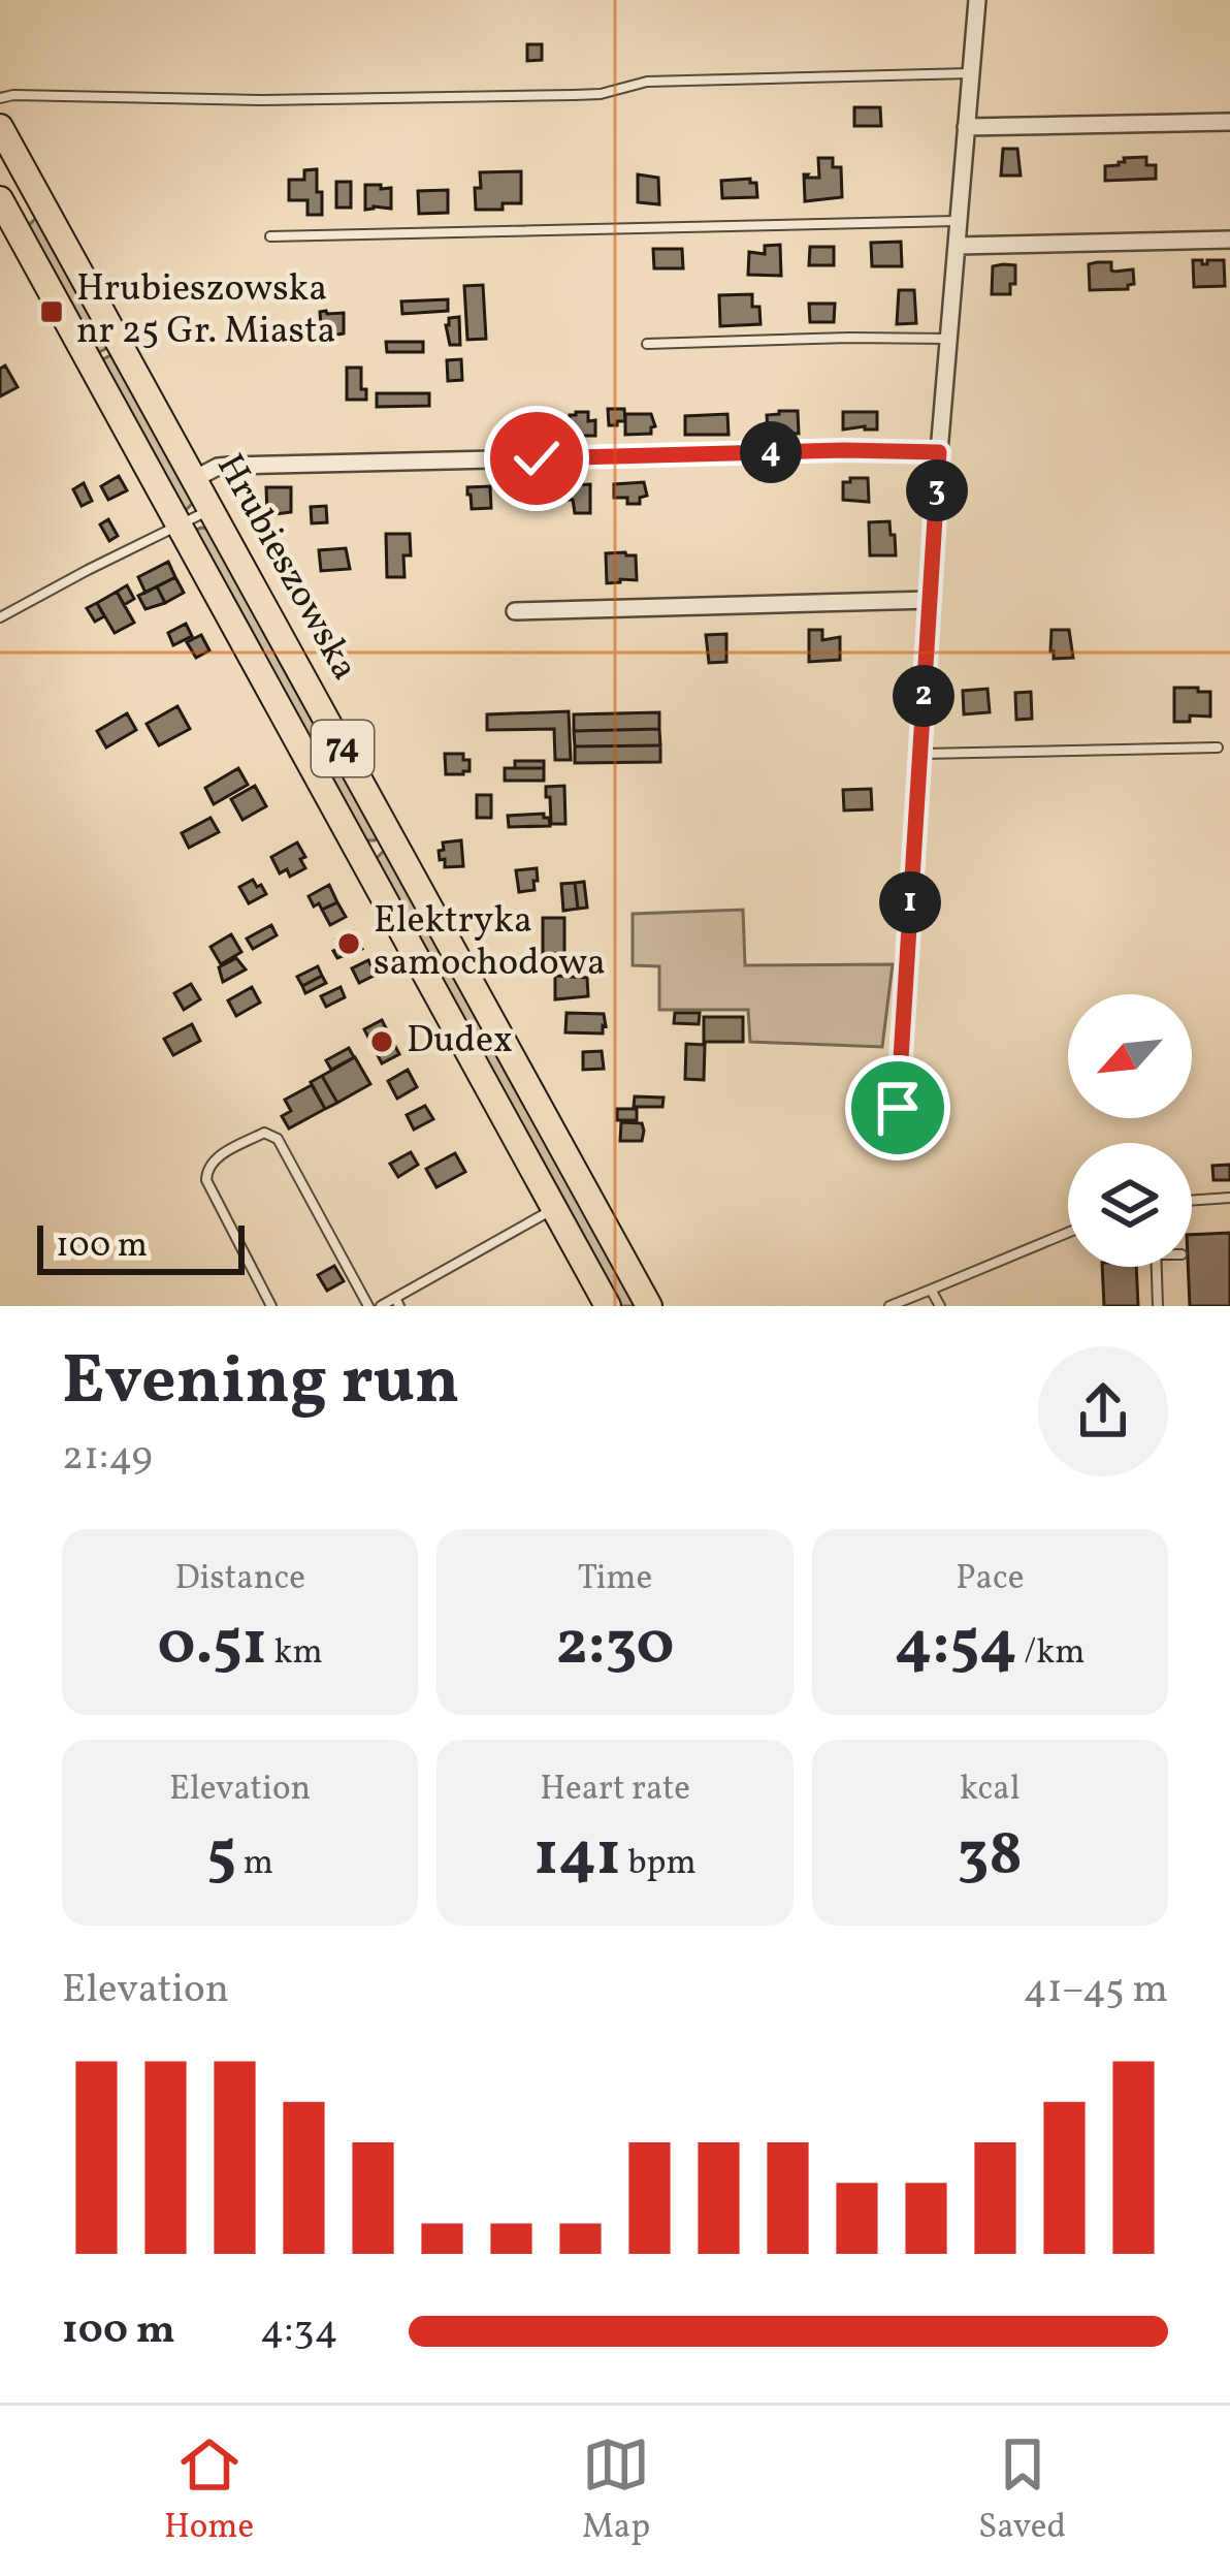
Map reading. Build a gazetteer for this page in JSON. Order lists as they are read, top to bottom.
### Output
{
  "streets": {
    "main road": ["Hrubieszowska", "74"]
  },
  "crossings": [
    ["Hrubieszowska", "74"]
  ],
  "places": {
    "transit": ["Hrubieszowska nr 25 Gr. Miasta"],
    "other": ["Elektryka samochodowa", "Dudex"]
  },
  "scale_bar": "100 m",
  "north": "bottom left",
  "page": {
    "pins": [
      "4",
      "3",
      "2",
      "1"
    ],
    "scale": "100 m",
    "heading": ["Evening run", "21:49"],
    "stats": [
      ["Distance", "0.51 km"],
      ["Time", "2:30"],
      ["Pace", "4:54 /km"],
      ["Elevation", "5 m"],
      ["Heart rate", "141 bpm"],
      ["kcal", "38"]
    ],
    "chart": ["Elevation", "41–45 m"],
    "list": [
      {
        "name": "100 m",
        "note": "4:34"
      }
    ],
    "tabs": ["Home", "Map", "Saved"]
  }
}
